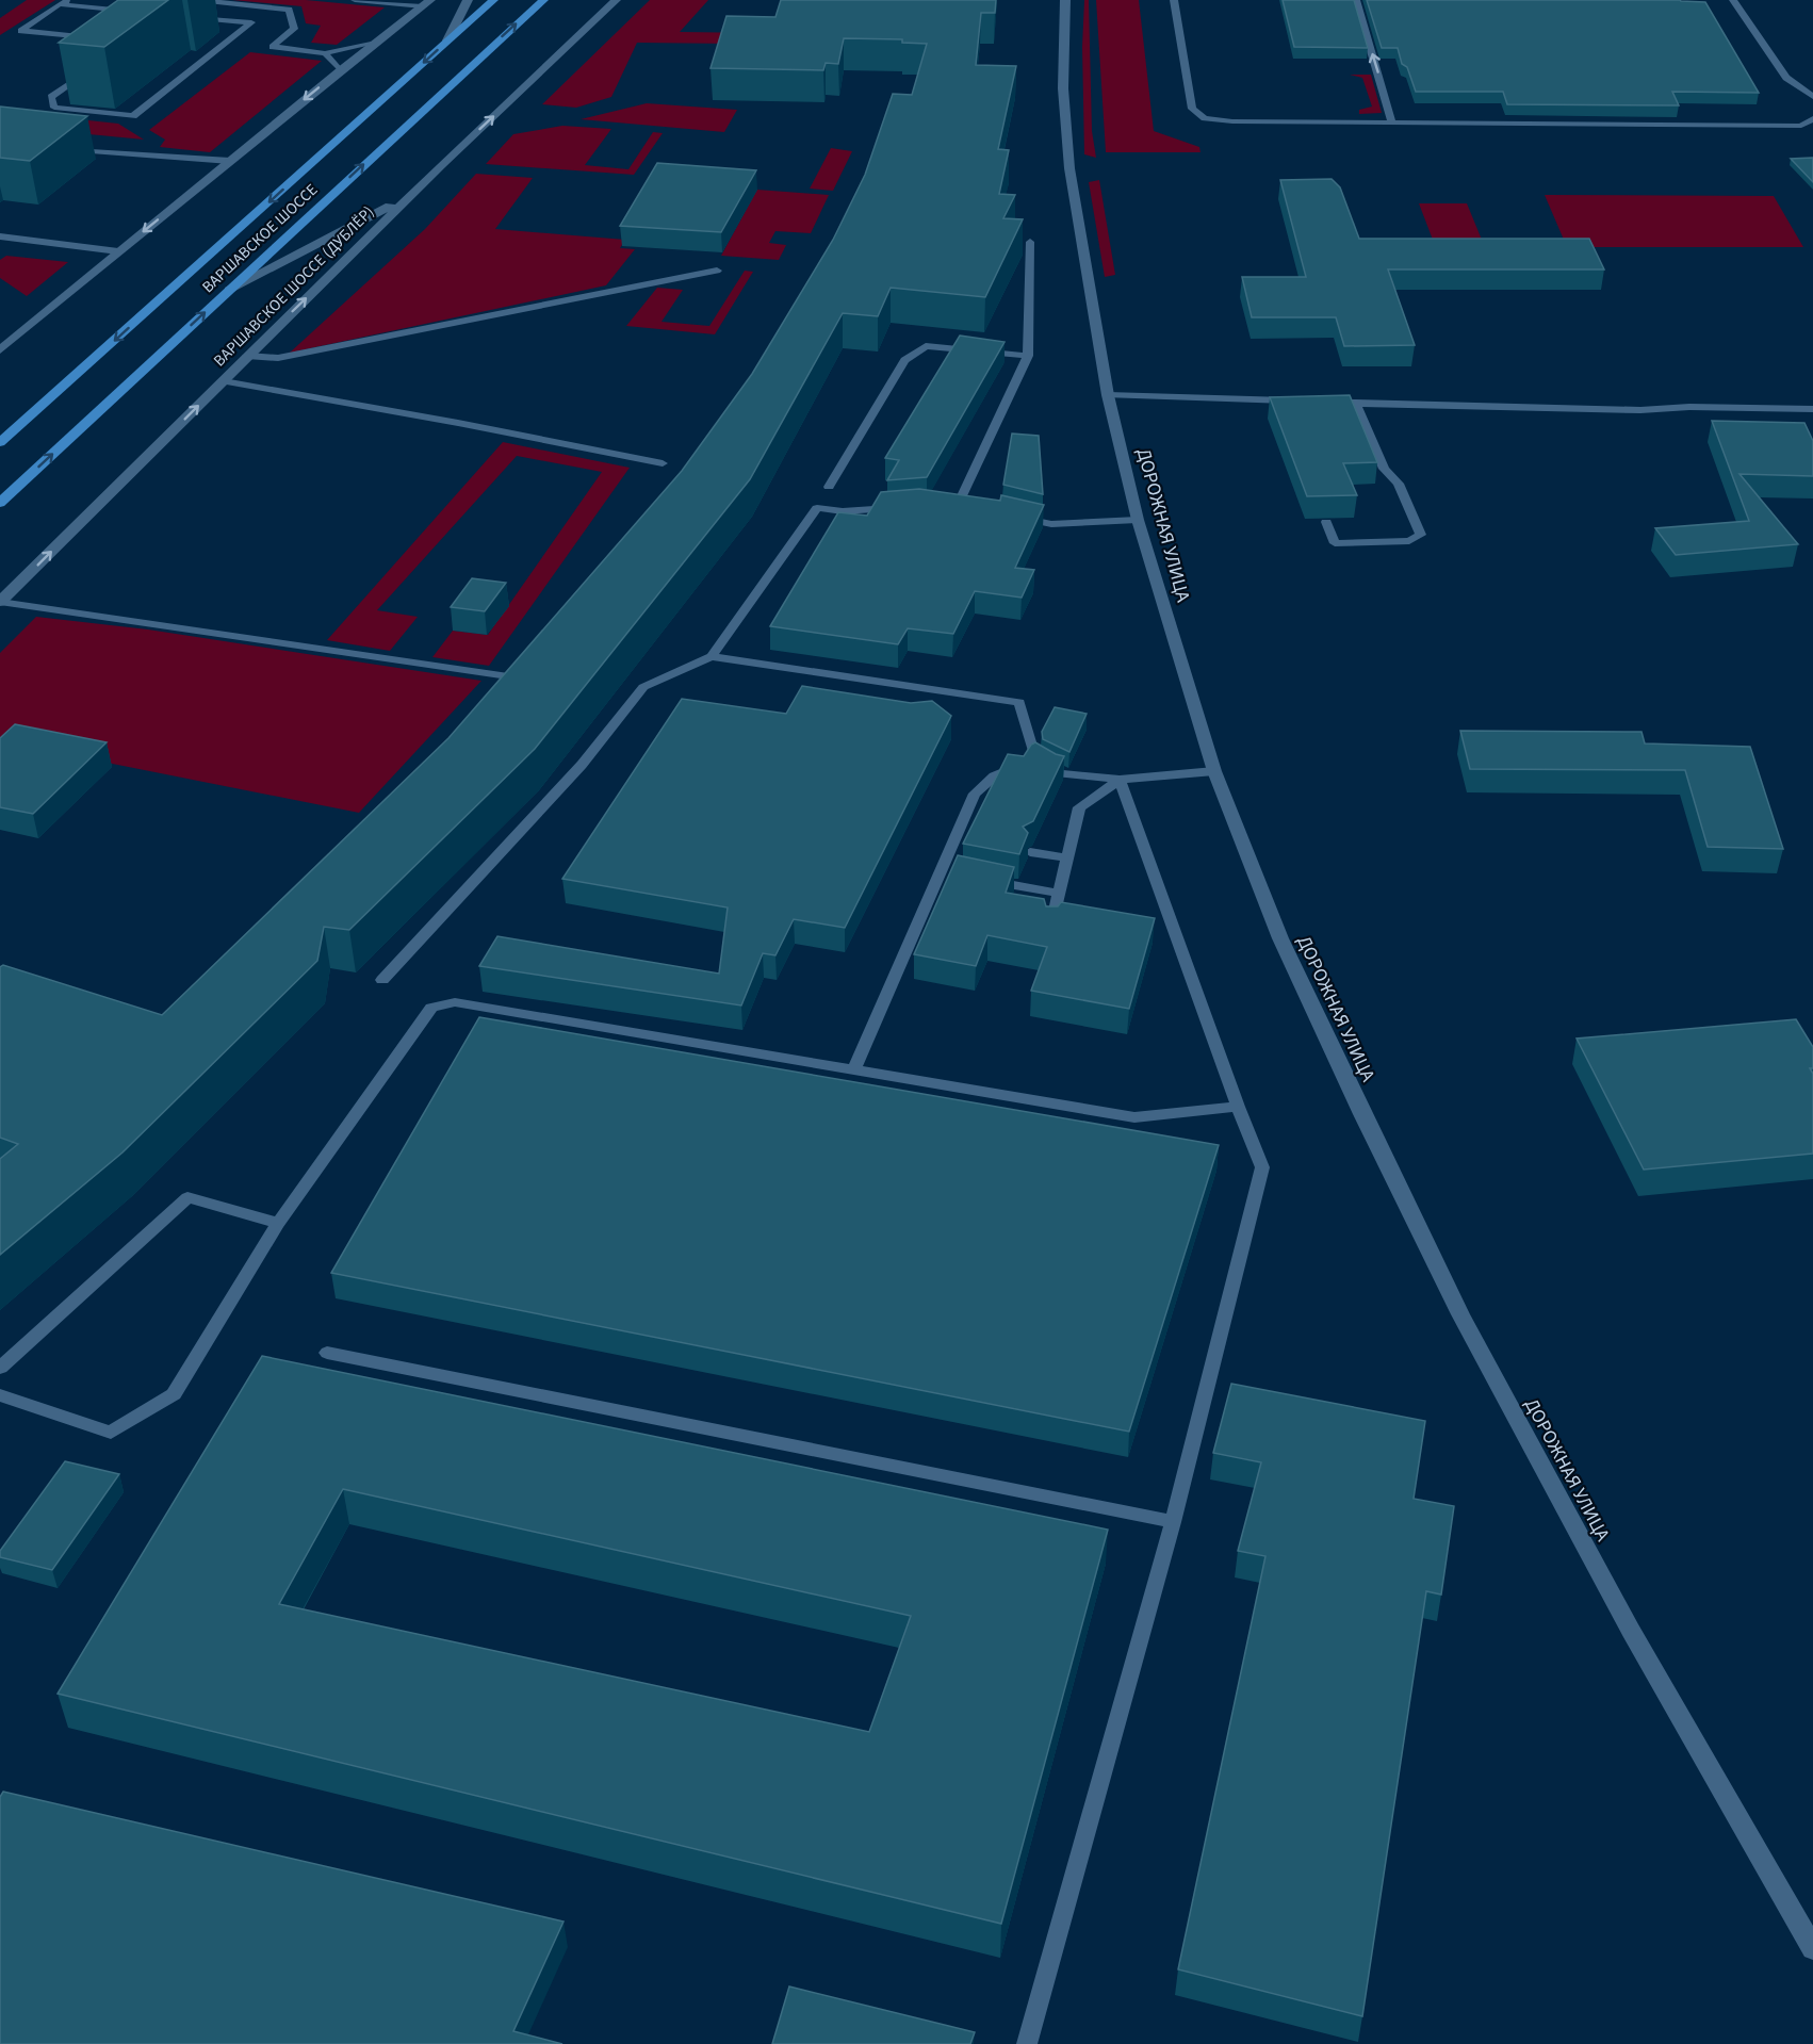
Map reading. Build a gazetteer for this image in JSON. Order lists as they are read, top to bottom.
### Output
{
  "streets": {
    "main road": ["ВАРШАВСКОЕ ШОССЕ", "ВАРШАВСКОЕ ШОССЕ (ДУБЛЁР)", "ДОРОЖНАЯ УЛИЦА"]
  }
}
